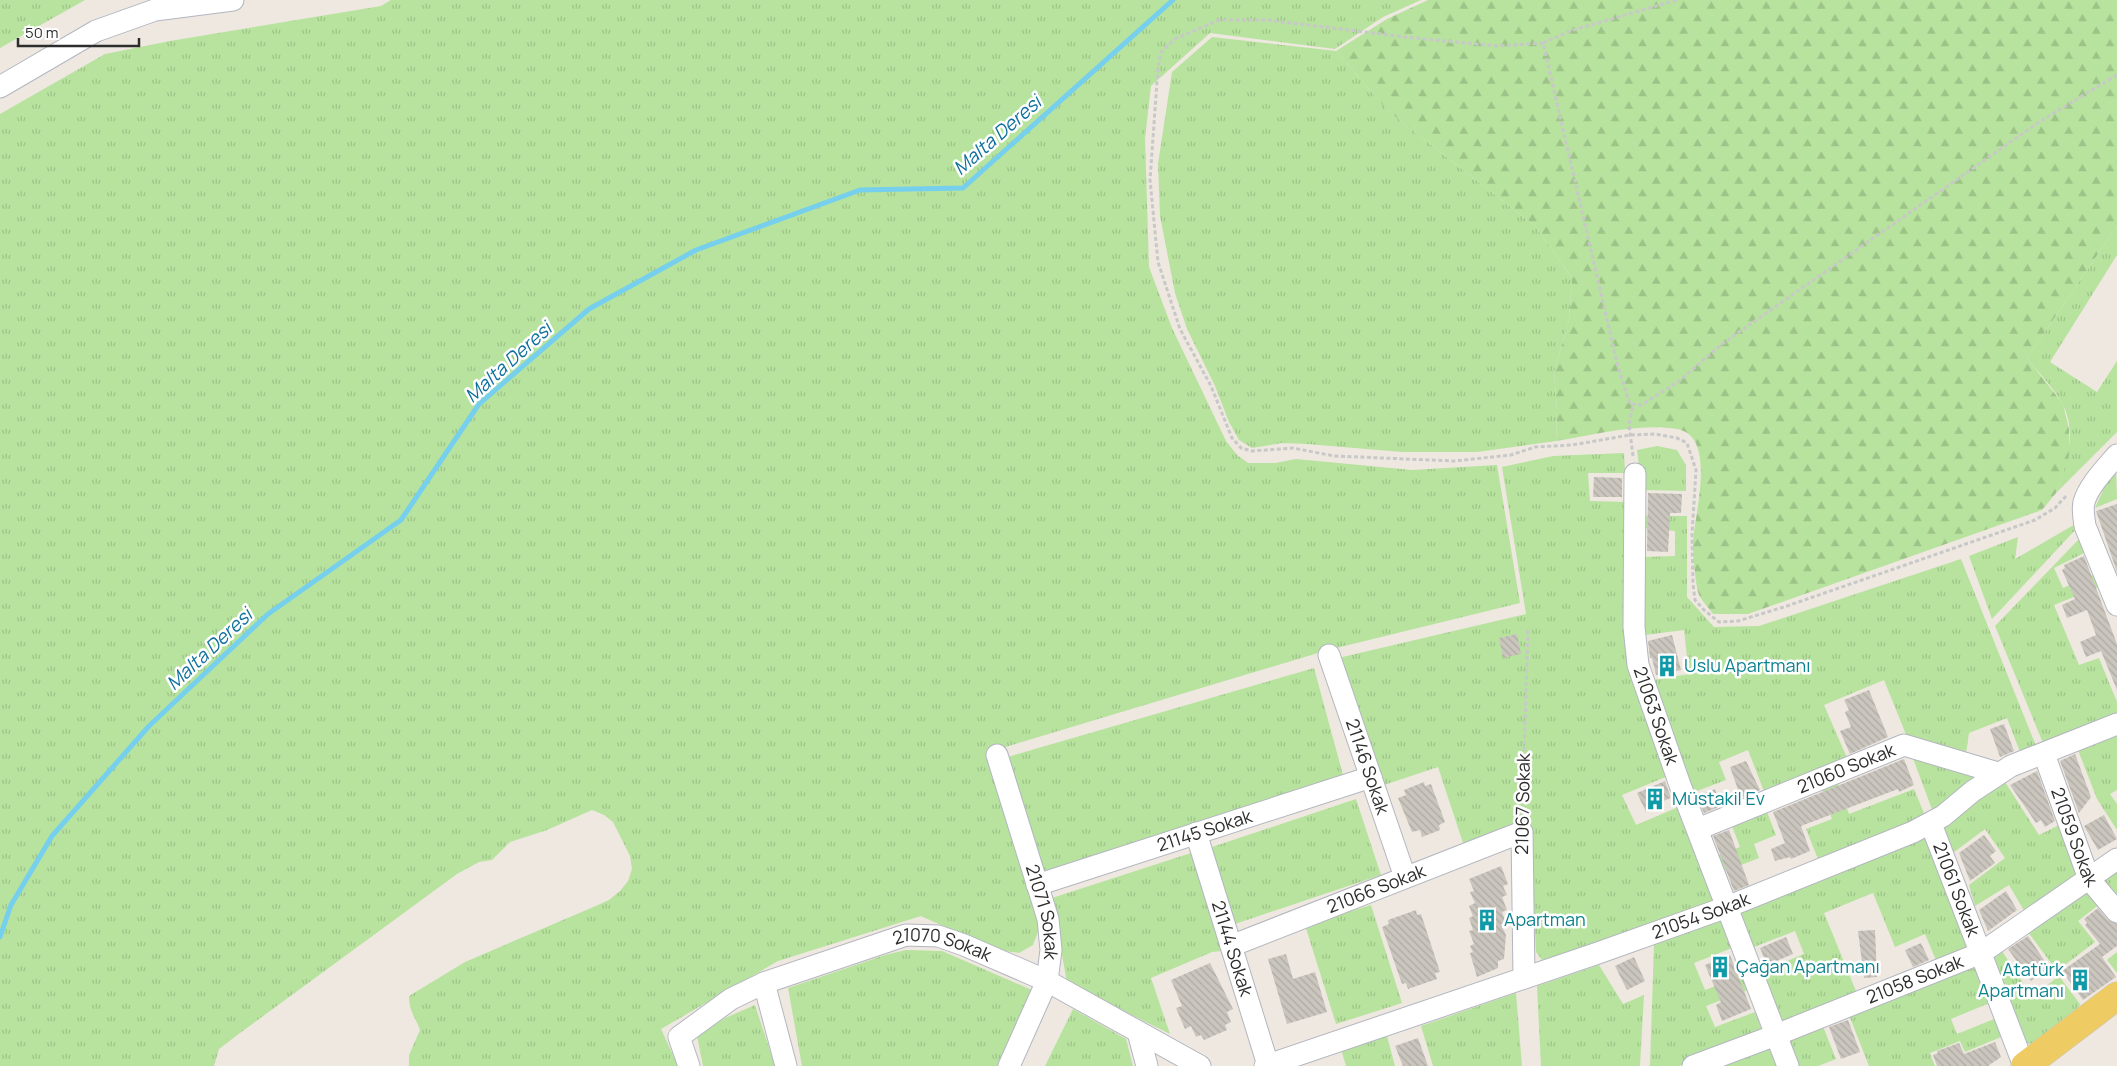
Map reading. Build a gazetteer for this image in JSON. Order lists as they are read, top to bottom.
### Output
{
  "streets": {
    "street": [
      "21063 Sokak",
      "21146 Sokak",
      "21060 Sokak",
      "21067 Sokak",
      "21145 Sokak",
      "21059 Sokak",
      "21066 Sokak",
      "21061 Sokak",
      "21071 Sokak",
      "21054 Sokak",
      "21144 Sokak",
      "21070 Sokak",
      "21058 Sokak"
    ]
  },
  "crossings": [
    ["21063 Sokak", "21060 Sokak"],
    ["21063 Sokak", "21054 Sokak"],
    ["21063 Sokak", "21058 Sokak"],
    ["21146 Sokak", "21145 Sokak"],
    ["21146 Sokak", "21066 Sokak"],
    ["21060 Sokak", "21054 Sokak"],
    ["21067 Sokak", "21066 Sokak"],
    ["21067 Sokak", "21054 Sokak"],
    ["21145 Sokak", "21071 Sokak"],
    ["21145 Sokak", "21144 Sokak"],
    ["21059 Sokak", "21054 Sokak"],
    ["21059 Sokak", "21058 Sokak"],
    ["21066 Sokak", "21144 Sokak"],
    ["21061 Sokak", "21054 Sokak"],
    ["21061 Sokak", "21058 Sokak"],
    ["21071 Sokak", "21070 Sokak"],
    ["21054 Sokak", "21144 Sokak"]
  ],
  "water": ["Malta Deresi"],
  "places": {
    "building": [
      "Uslu Apartmanı",
      "Müstakil Ev",
      "Apartman",
      "Çağan Apartmanı",
      "Atatürk Apartmanı"
    ]
  },
  "scale_bar": "50 m"
}
